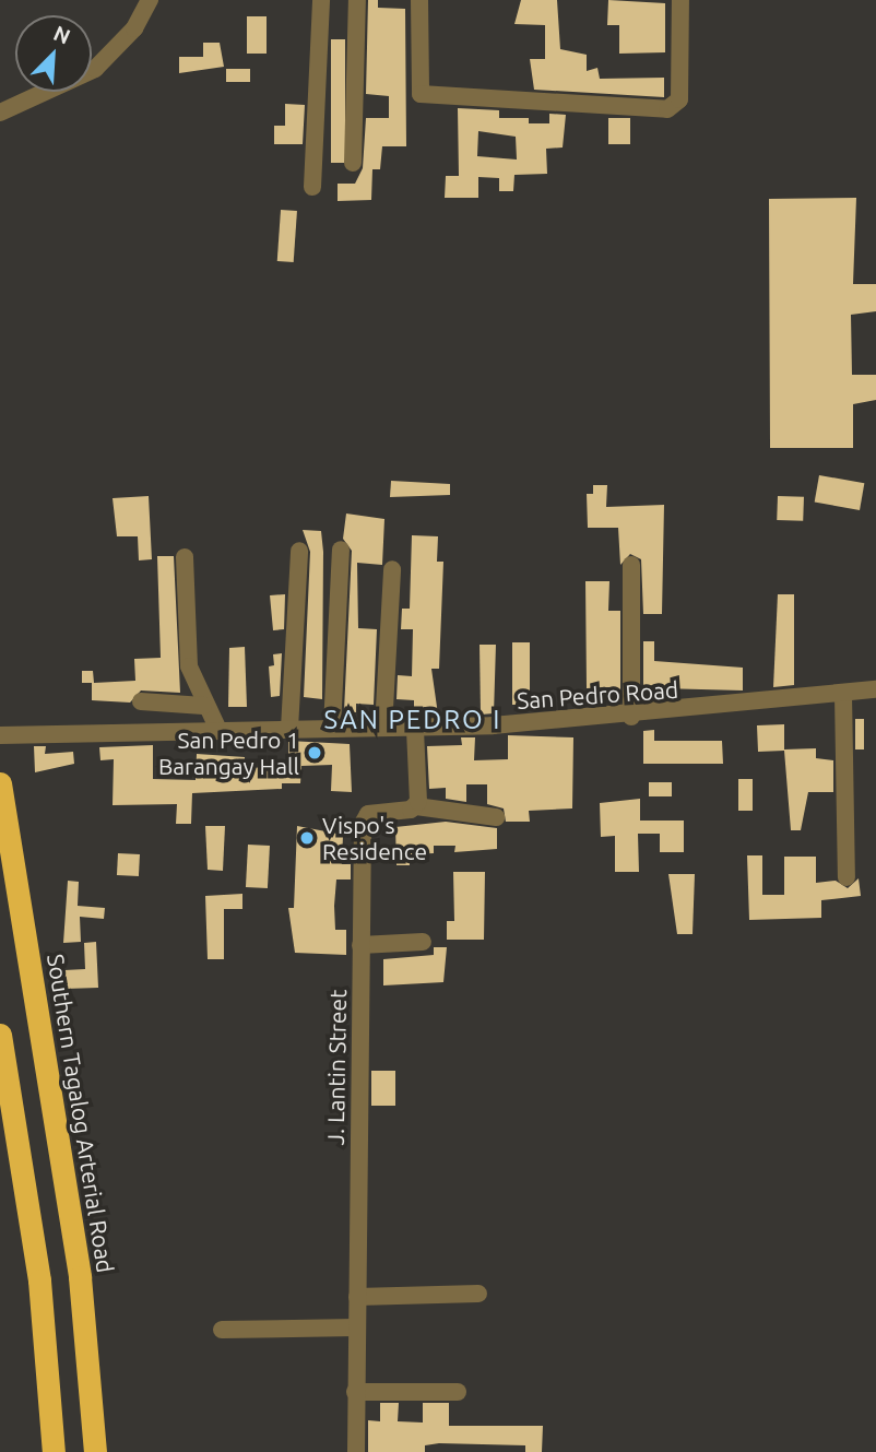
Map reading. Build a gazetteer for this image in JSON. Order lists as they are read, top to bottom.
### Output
{
  "streets": {
    "highway": ["Southern Tagalog Arterial Road"],
    "street": ["San Pedro Road", "J. Lantin Street"]
  },
  "districts": ["SAN PEDRO I"],
  "places": ["San Pedro 1 Barangay Hall", "Vispo's Residence"],
  "north": "top right"
}
